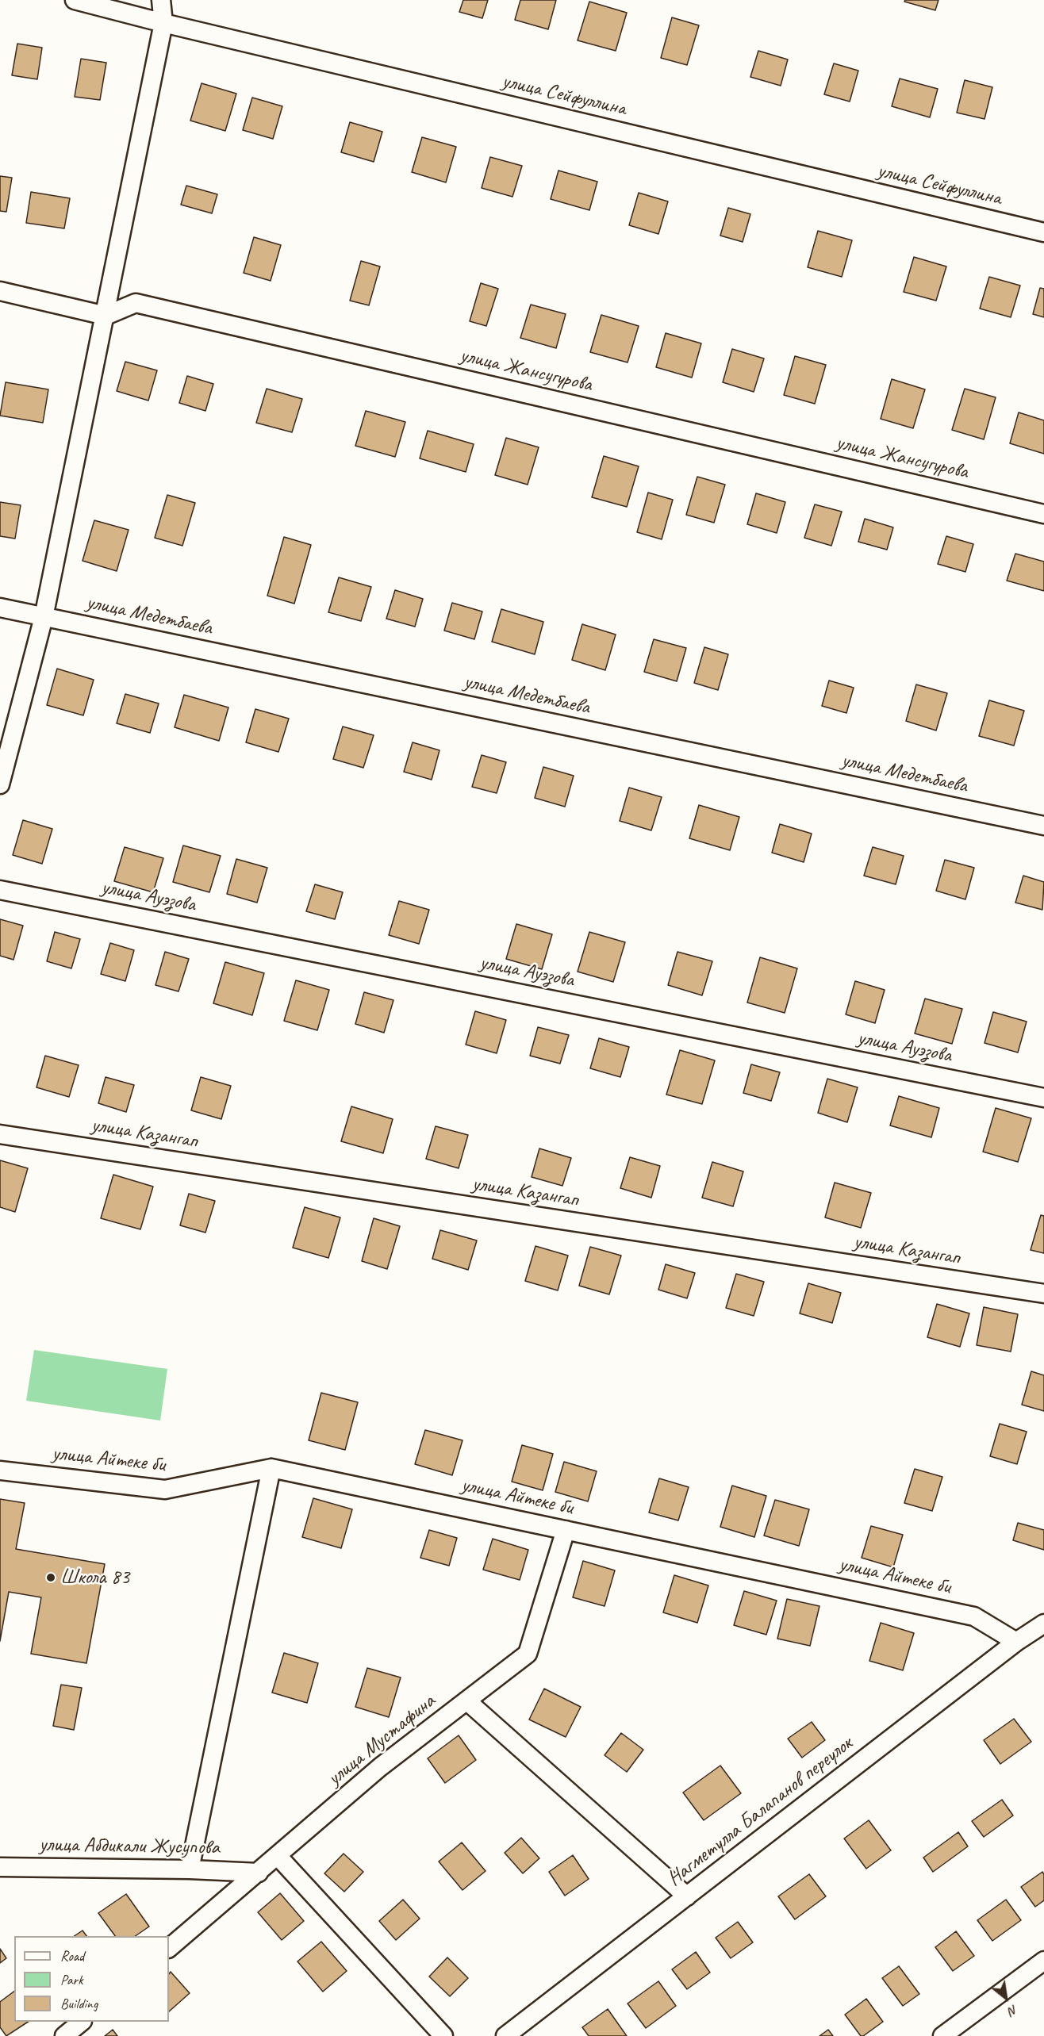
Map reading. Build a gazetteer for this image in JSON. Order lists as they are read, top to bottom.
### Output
{
  "streets": {
    "street": [
      "улица Сейфуллина",
      "улица Жансугурова",
      "улица Медетбаева",
      "улица Ауэзова",
      "улица Казангап",
      "улица Айтеке би",
      "улица Мустафина",
      "Нагметулла Балапанов переулок",
      "улица Абдикали Жусупова"
    ]
  },
  "crossings": [
    ["улица Айтеке би", "улица Мустафина"],
    ["улица Айтеке би", "Нагметулла Балапанов переулок"],
    ["улица Мустафина", "улица Абдикали Жусупова"]
  ],
  "places": ["Школа 83"],
  "legend": ["Road", "Park", "Building"],
  "north": "bottom right"
}
